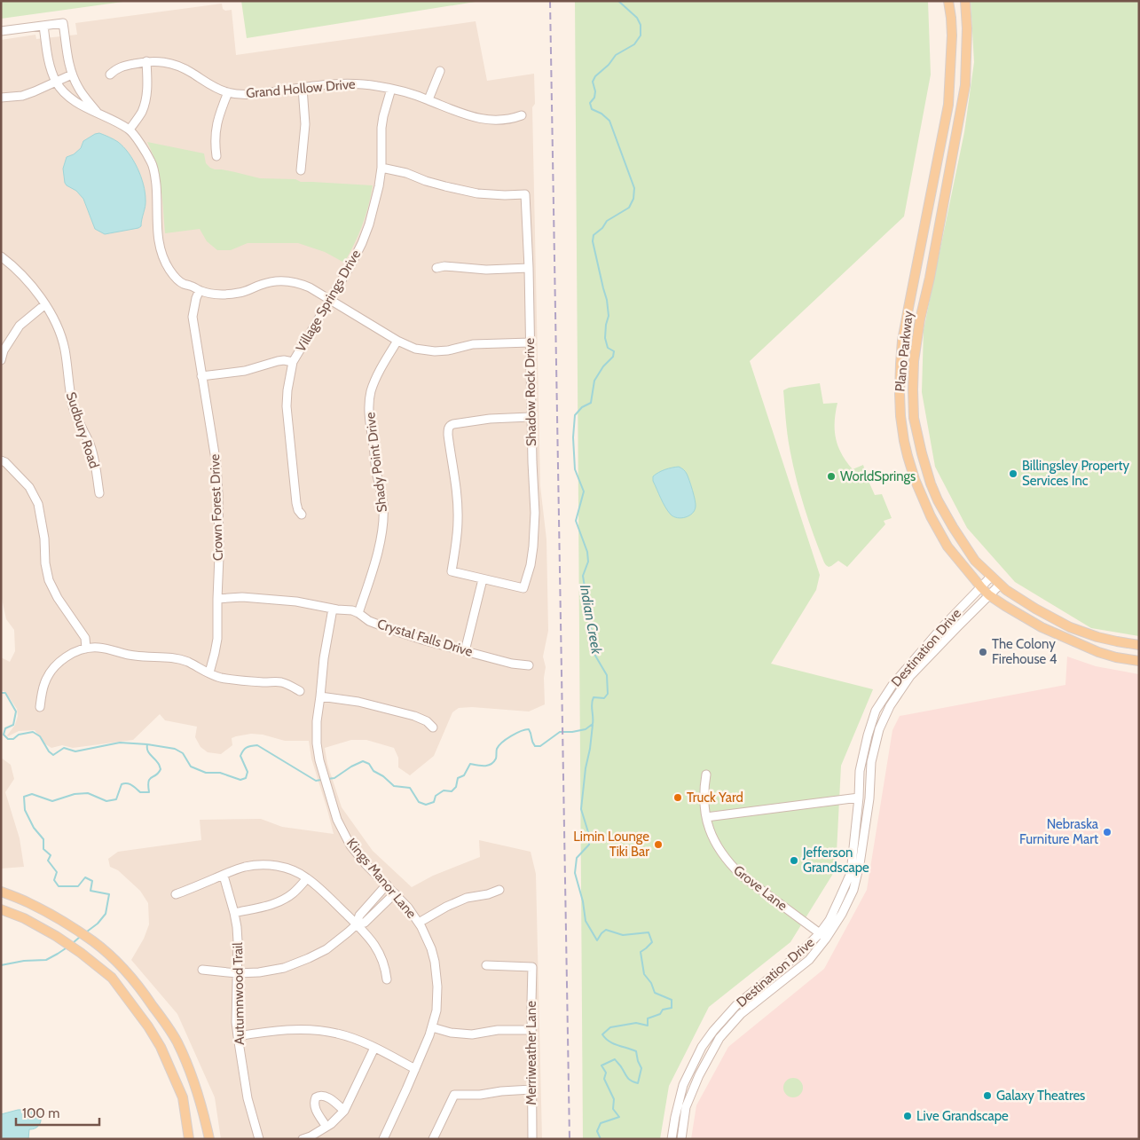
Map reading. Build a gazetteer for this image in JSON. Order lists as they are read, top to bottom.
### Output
{
  "streets": {
    "main road": ["Plano Parkway"],
    "street": [
      "Grand Hollow Drive",
      "Village Springs Drive",
      "Shadow Rock Drive",
      "Sudbury Road",
      "Shady Point Drive",
      "Crown Forest Drive",
      "Crystal Falls Drive",
      "Destination Drive",
      "Kings Manor Lane",
      "Grove Lane",
      "Autumnwood Trail",
      "Merriweather Lane"
    ]
  },
  "crossings": [
    ["Grand Hollow Drive", "Village Springs Drive"],
    ["Village Springs Drive", "Shadow Rock Drive"],
    ["Plano Parkway", "Destination Drive"],
    ["Shady Point Drive", "Crystal Falls Drive"],
    ["Crown Forest Drive", "Crystal Falls Drive"],
    ["Crystal Falls Drive", "Kings Manor Lane"],
    ["Destination Drive", "Grove Lane"]
  ],
  "water": ["Indian Creek"],
  "places": [
    "Billingsley Property Services Inc",
    "WorldSprings",
    "The Colony Firehouse 4",
    "Truck Yard",
    "Nebraska Furniture Mart",
    "Limin Lounge Tiki Bar",
    "Jefferson Grandscape",
    "Galaxy Theatres",
    "Live Grandscape"
  ],
  "scale_bar": "100 m"
}
